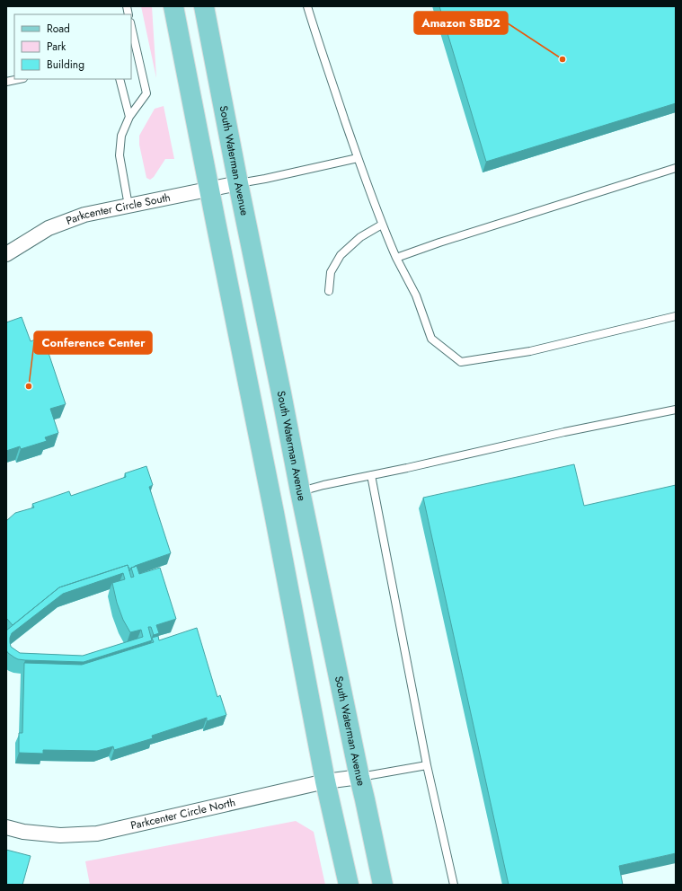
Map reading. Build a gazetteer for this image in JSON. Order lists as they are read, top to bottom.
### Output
{
  "streets": {
    "main road": ["South Waterman Avenue"],
    "street": ["Parkcenter Circle South", "Parkcenter Circle North"]
  },
  "crossings": [
    ["South Waterman Avenue", "Parkcenter Circle South"],
    ["South Waterman Avenue", "Parkcenter Circle North"]
  ],
  "places": ["Amazon SBD2", "Conference Center"],
  "legend": ["Road", "Park", "Building"]
}
